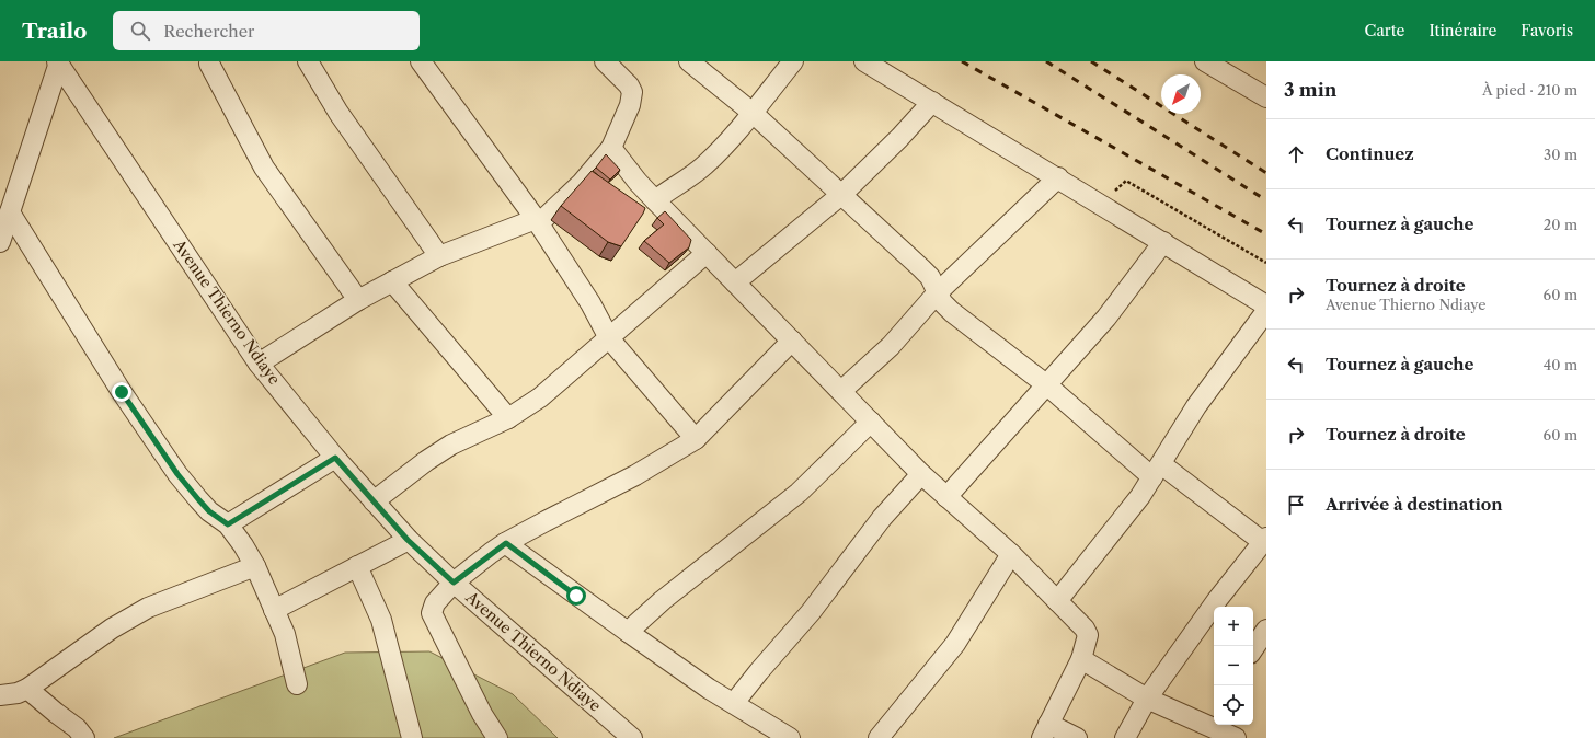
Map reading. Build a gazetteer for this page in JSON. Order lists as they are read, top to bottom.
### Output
{
  "streets": {
    "street": ["Avenue Thierno Ndiaye"]
  },
  "north": "bottom left",
  "page": {
    "header": "Trailo",
    "search": "Rechercher",
    "nav": ["Carte", "Itinéraire", "Favoris"],
    "heading": ["3 min", "À pied · 210 m"],
    "list": [
      ["Continuez", "30 m"],
      ["Tournez à gauche", "20 m"],
      ["Tournez à droite", "Avenue Thierno Ndiaye", "60 m"],
      ["Tournez à gauche", "40 m"],
      ["Tournez à droite", "60 m"],
      "Arrivée à destination"
    ],
    "map_buttons": ["+", "−"]
  }
}
